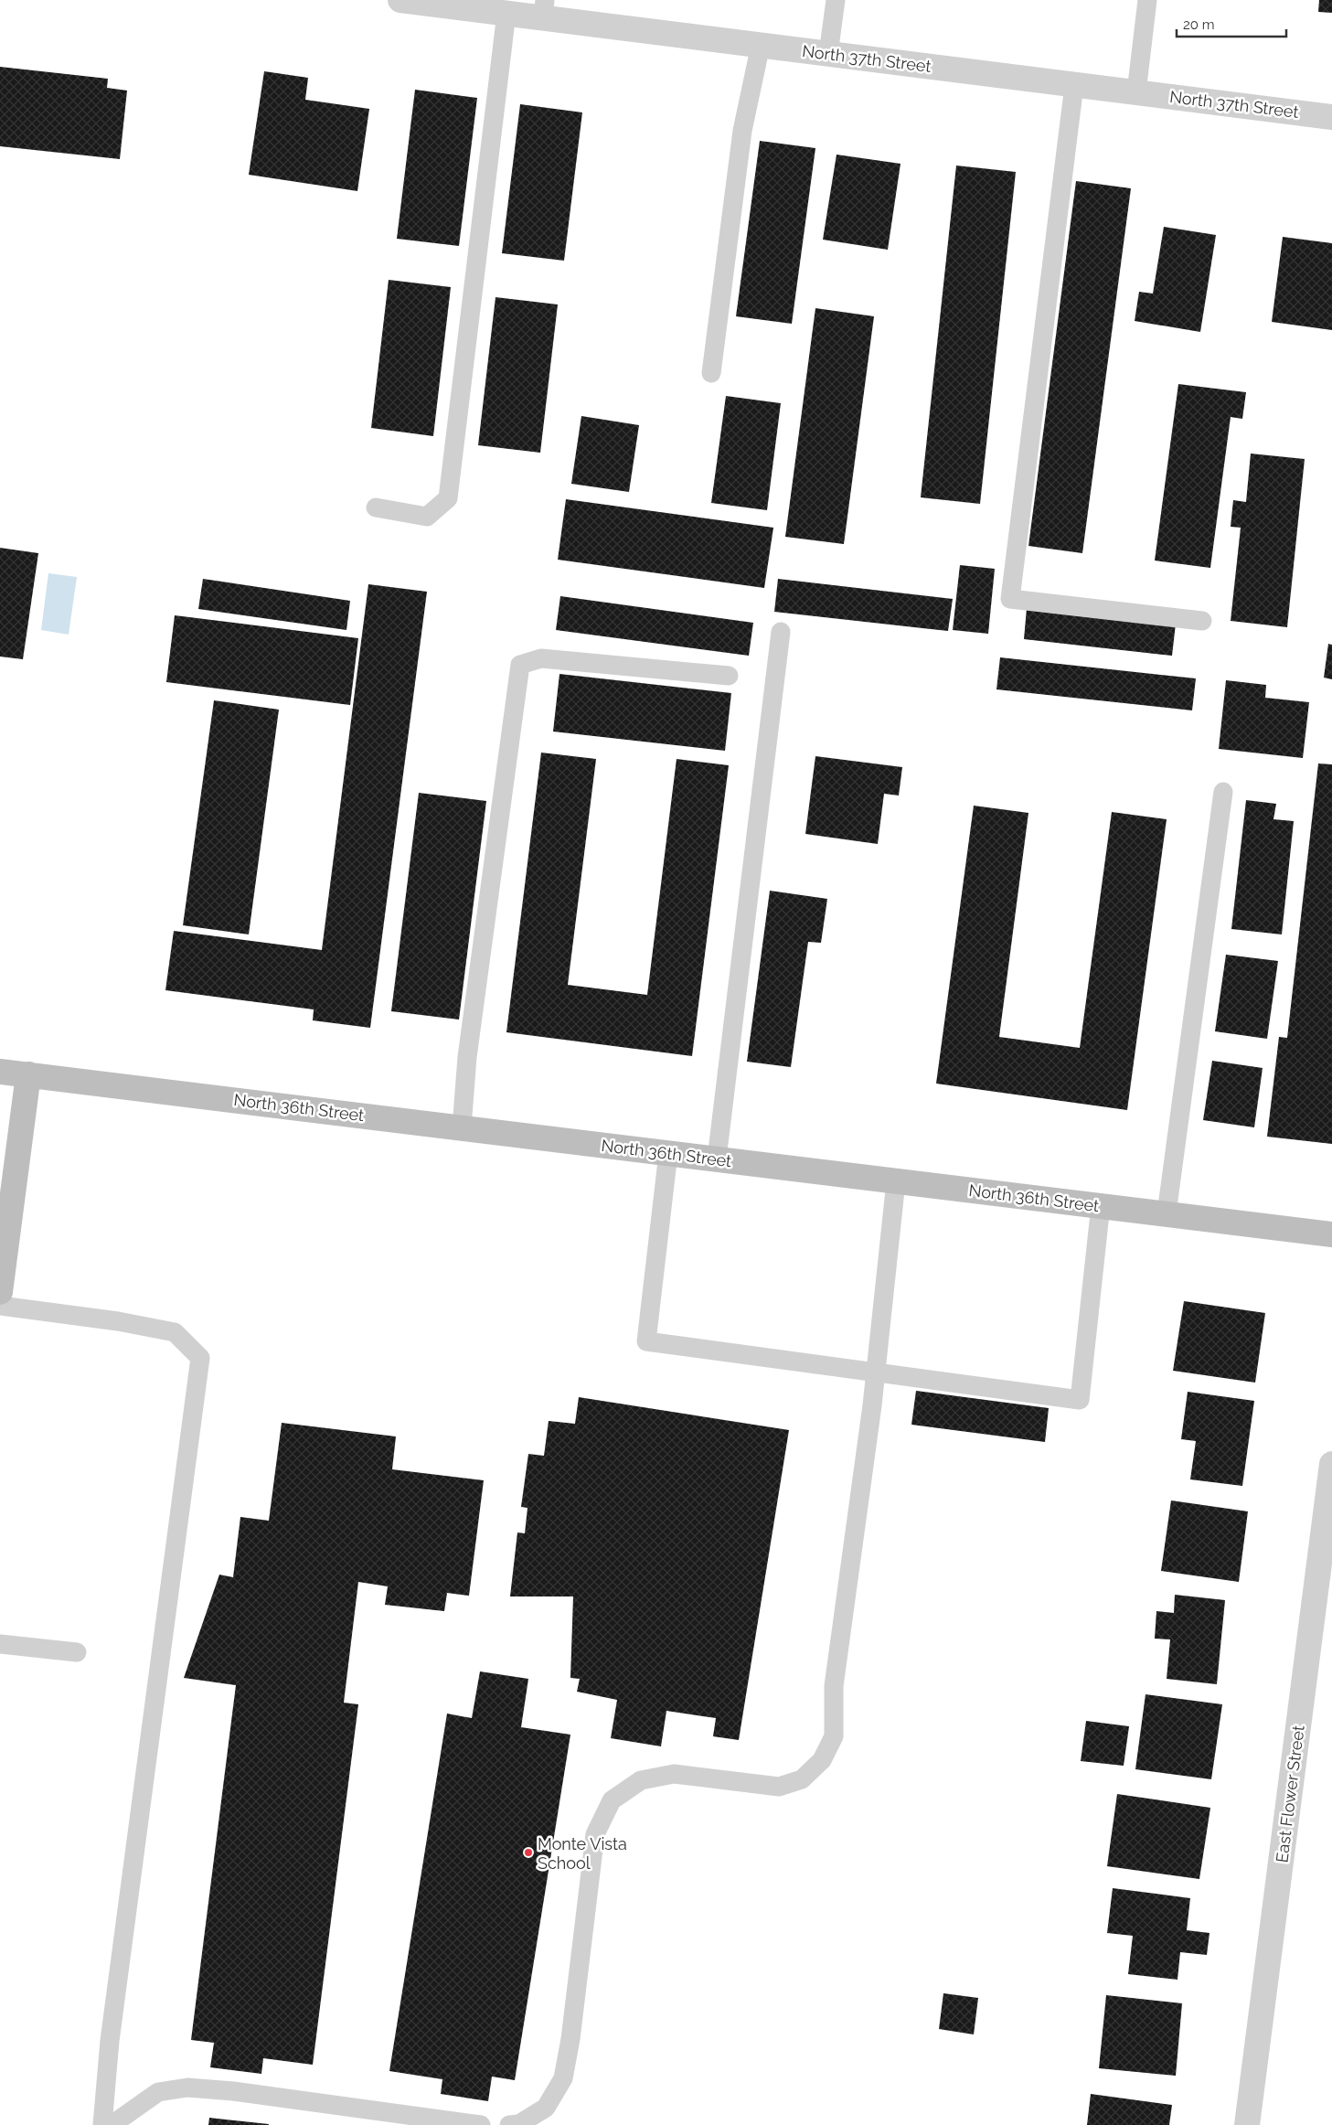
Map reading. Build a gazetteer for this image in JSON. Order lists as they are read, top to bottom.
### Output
{
  "streets": {
    "main road": ["North 36th Street"],
    "street": ["North 37th Street", "East Flower Street"]
  },
  "places": ["Monte Vista School"],
  "scale_bar": "20 m"
}
